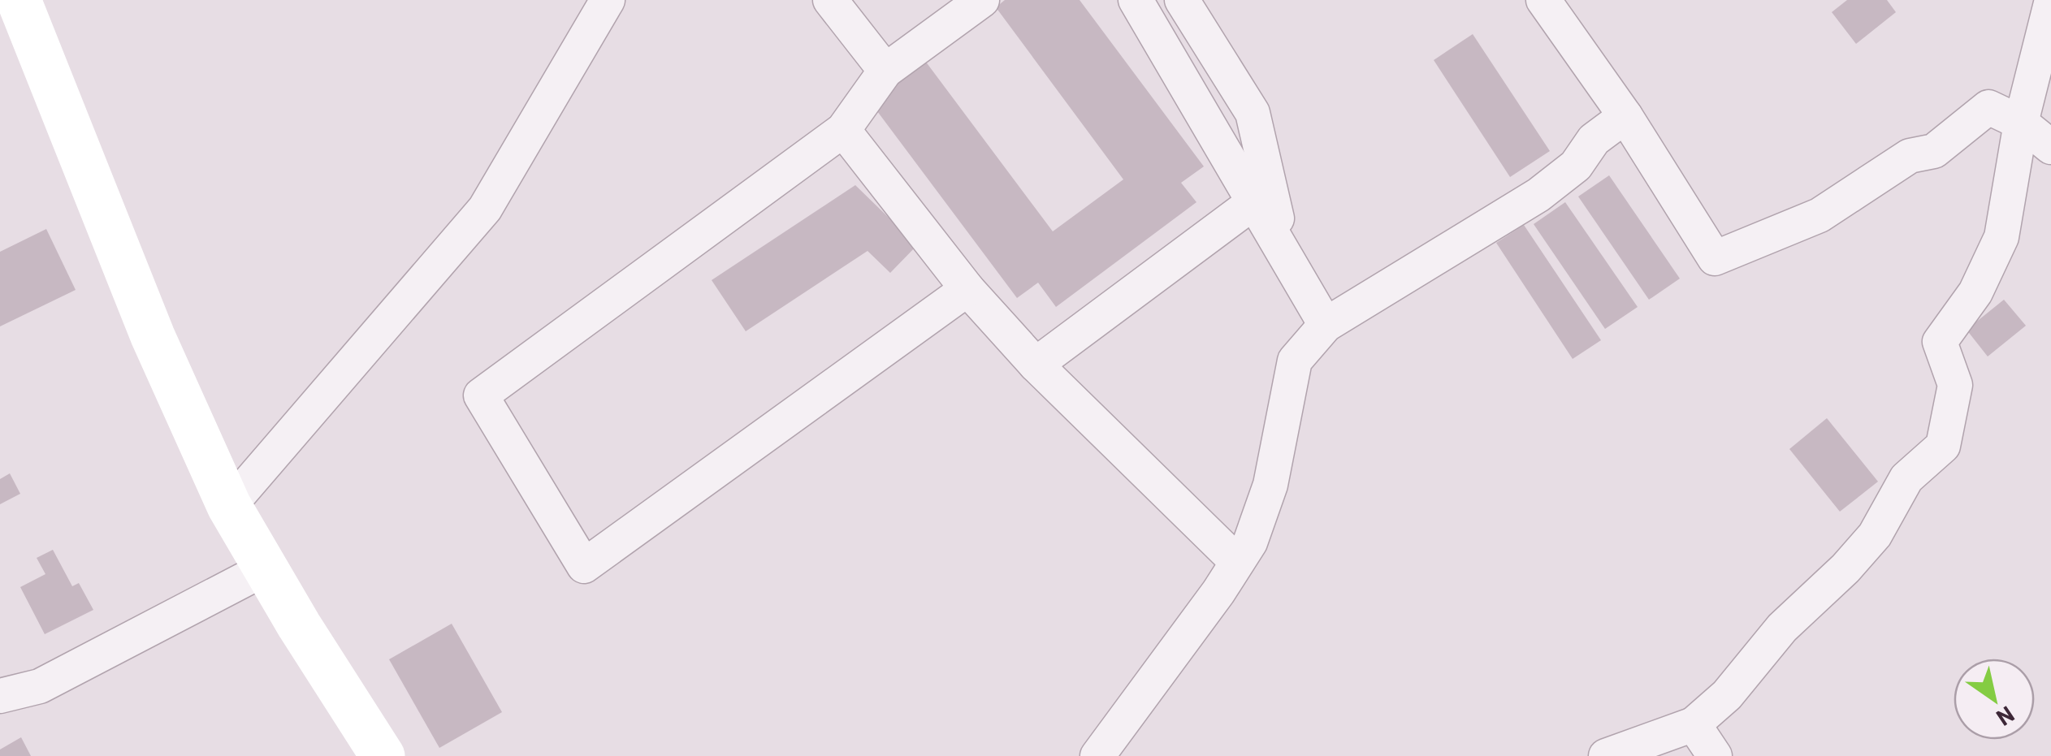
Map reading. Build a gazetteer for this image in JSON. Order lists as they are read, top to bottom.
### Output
{
  "north": "bottom right"
}
